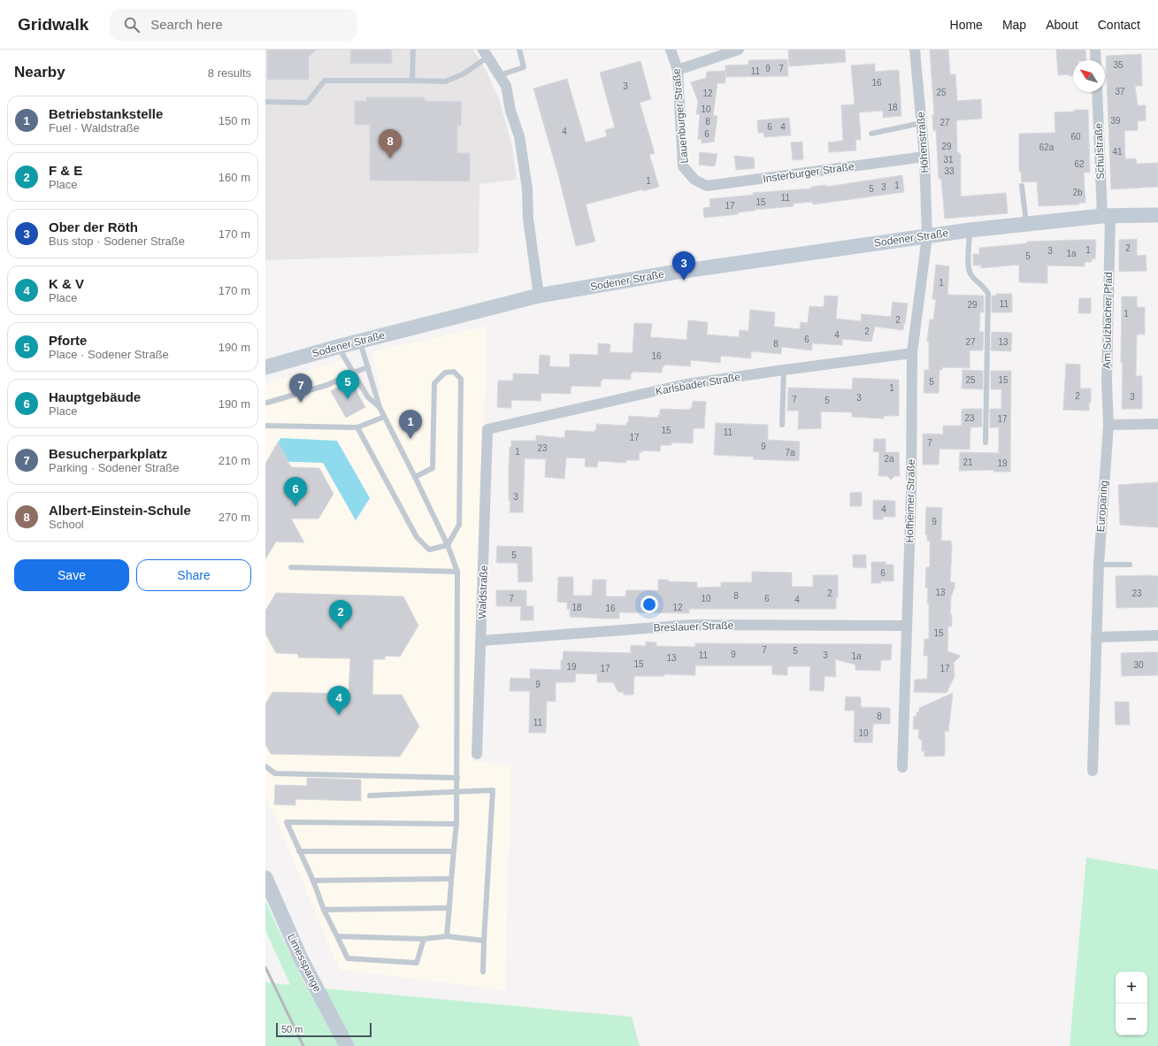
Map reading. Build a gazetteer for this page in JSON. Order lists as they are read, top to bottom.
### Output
{
  "streets": {
    "street": [
      "Lauenburger Straße",
      "Höhenstraße",
      "Schulstraße",
      "Insterburger Straße",
      "Sodener Straße",
      "Am Sulzbacher Pfad",
      "Karlsbader Straße",
      "Hofheimer Straße",
      "Europaring",
      "Waldstraße",
      "Breslauer Straße",
      "Limesspange"
    ]
  },
  "crossings": [
    ["Lauenburger Straße", "Insterburger Straße"],
    ["Höhenstraße", "Insterburger Straße"],
    ["Höhenstraße", "Sodener Straße"],
    ["Höhenstraße", "Hofheimer Straße"],
    ["Schulstraße", "Sodener Straße"],
    ["Schulstraße", "Am Sulzbacher Pfad"],
    ["Sodener Straße", "Am Sulzbacher Pfad"],
    ["Sodener Straße", "Hofheimer Straße"],
    ["Am Sulzbacher Pfad", "Europaring"],
    ["Karlsbader Straße", "Hofheimer Straße"],
    ["Karlsbader Straße", "Waldstraße"],
    ["Hofheimer Straße", "Breslauer Straße"],
    ["Waldstraße", "Breslauer Straße"]
  ],
  "house_numbers": [
    "35",
    "9",
    "7",
    "11",
    "16",
    "3",
    "37",
    "25",
    "12",
    "18",
    "10",
    "39",
    "8",
    "27",
    "6",
    "4",
    "4",
    "6",
    "60",
    "29",
    "62a",
    "41",
    "31",
    "62",
    "33",
    "1",
    "1",
    "3",
    "5",
    "2b",
    "11",
    "15",
    "17",
    "2",
    "1",
    "3",
    "1a",
    "5",
    "1",
    "11",
    "29",
    "1",
    "2",
    "2",
    "4",
    "6",
    "27",
    "13",
    "8",
    "16",
    "25",
    "15",
    "5",
    "1",
    "2",
    "3",
    "3",
    "7",
    "5",
    "23",
    "17",
    "15",
    "11",
    "17",
    "7",
    "9",
    "23",
    "1",
    "7a",
    "2a",
    "21",
    "19",
    "3",
    "4",
    "9",
    "5",
    "6",
    "13",
    "2",
    "23",
    "8",
    "7",
    "10",
    "6",
    "4",
    "18",
    "12",
    "16",
    "15",
    "7",
    "5",
    "9",
    "11",
    "3",
    "1a",
    "13",
    "15",
    "30",
    "19",
    "17",
    "17",
    "9",
    "8",
    "11",
    "10"
  ],
  "scale_bar": "50 m",
  "north": "top left",
  "page": {
    "header": "Gridwalk",
    "search": "Search here",
    "nav": [
      "Home",
      "Map",
      "About",
      "Contact"
    ],
    "heading": ["Nearby", "8 results"],
    "list": [
      {
        "mark": "1",
        "name": "Betriebstankstelle",
        "note": "Fuel · Waldstraße",
        "value": "150 m"
      },
      {
        "mark": "2",
        "name": "F & E",
        "note": "Place",
        "value": "160 m"
      },
      {
        "mark": "3",
        "name": "Ober der Röth",
        "note": "Bus stop · Sodener Straße",
        "value": "170 m"
      },
      {
        "mark": "4",
        "name": "K & V",
        "note": "Place",
        "value": "170 m"
      },
      {
        "mark": "5",
        "name": "Pforte",
        "note": "Place · Sodener Straße",
        "value": "190 m"
      },
      {
        "mark": "6",
        "name": "Hauptgebäude",
        "note": "Place",
        "value": "190 m"
      },
      {
        "mark": "7",
        "name": "Besucherparkplatz",
        "note": "Parking · Sodener Straße",
        "value": "210 m"
      },
      {
        "mark": "8",
        "name": "Albert-Einstein-Schule",
        "note": "School",
        "value": "270 m"
      }
    ],
    "pins": [
      "8",
      "3",
      "5",
      "7",
      "1",
      "6",
      "2",
      "4"
    ],
    "buttons": ["Save", "Share"],
    "map_buttons": ["+", "−"],
    "scale": "50 m"
  }
}
